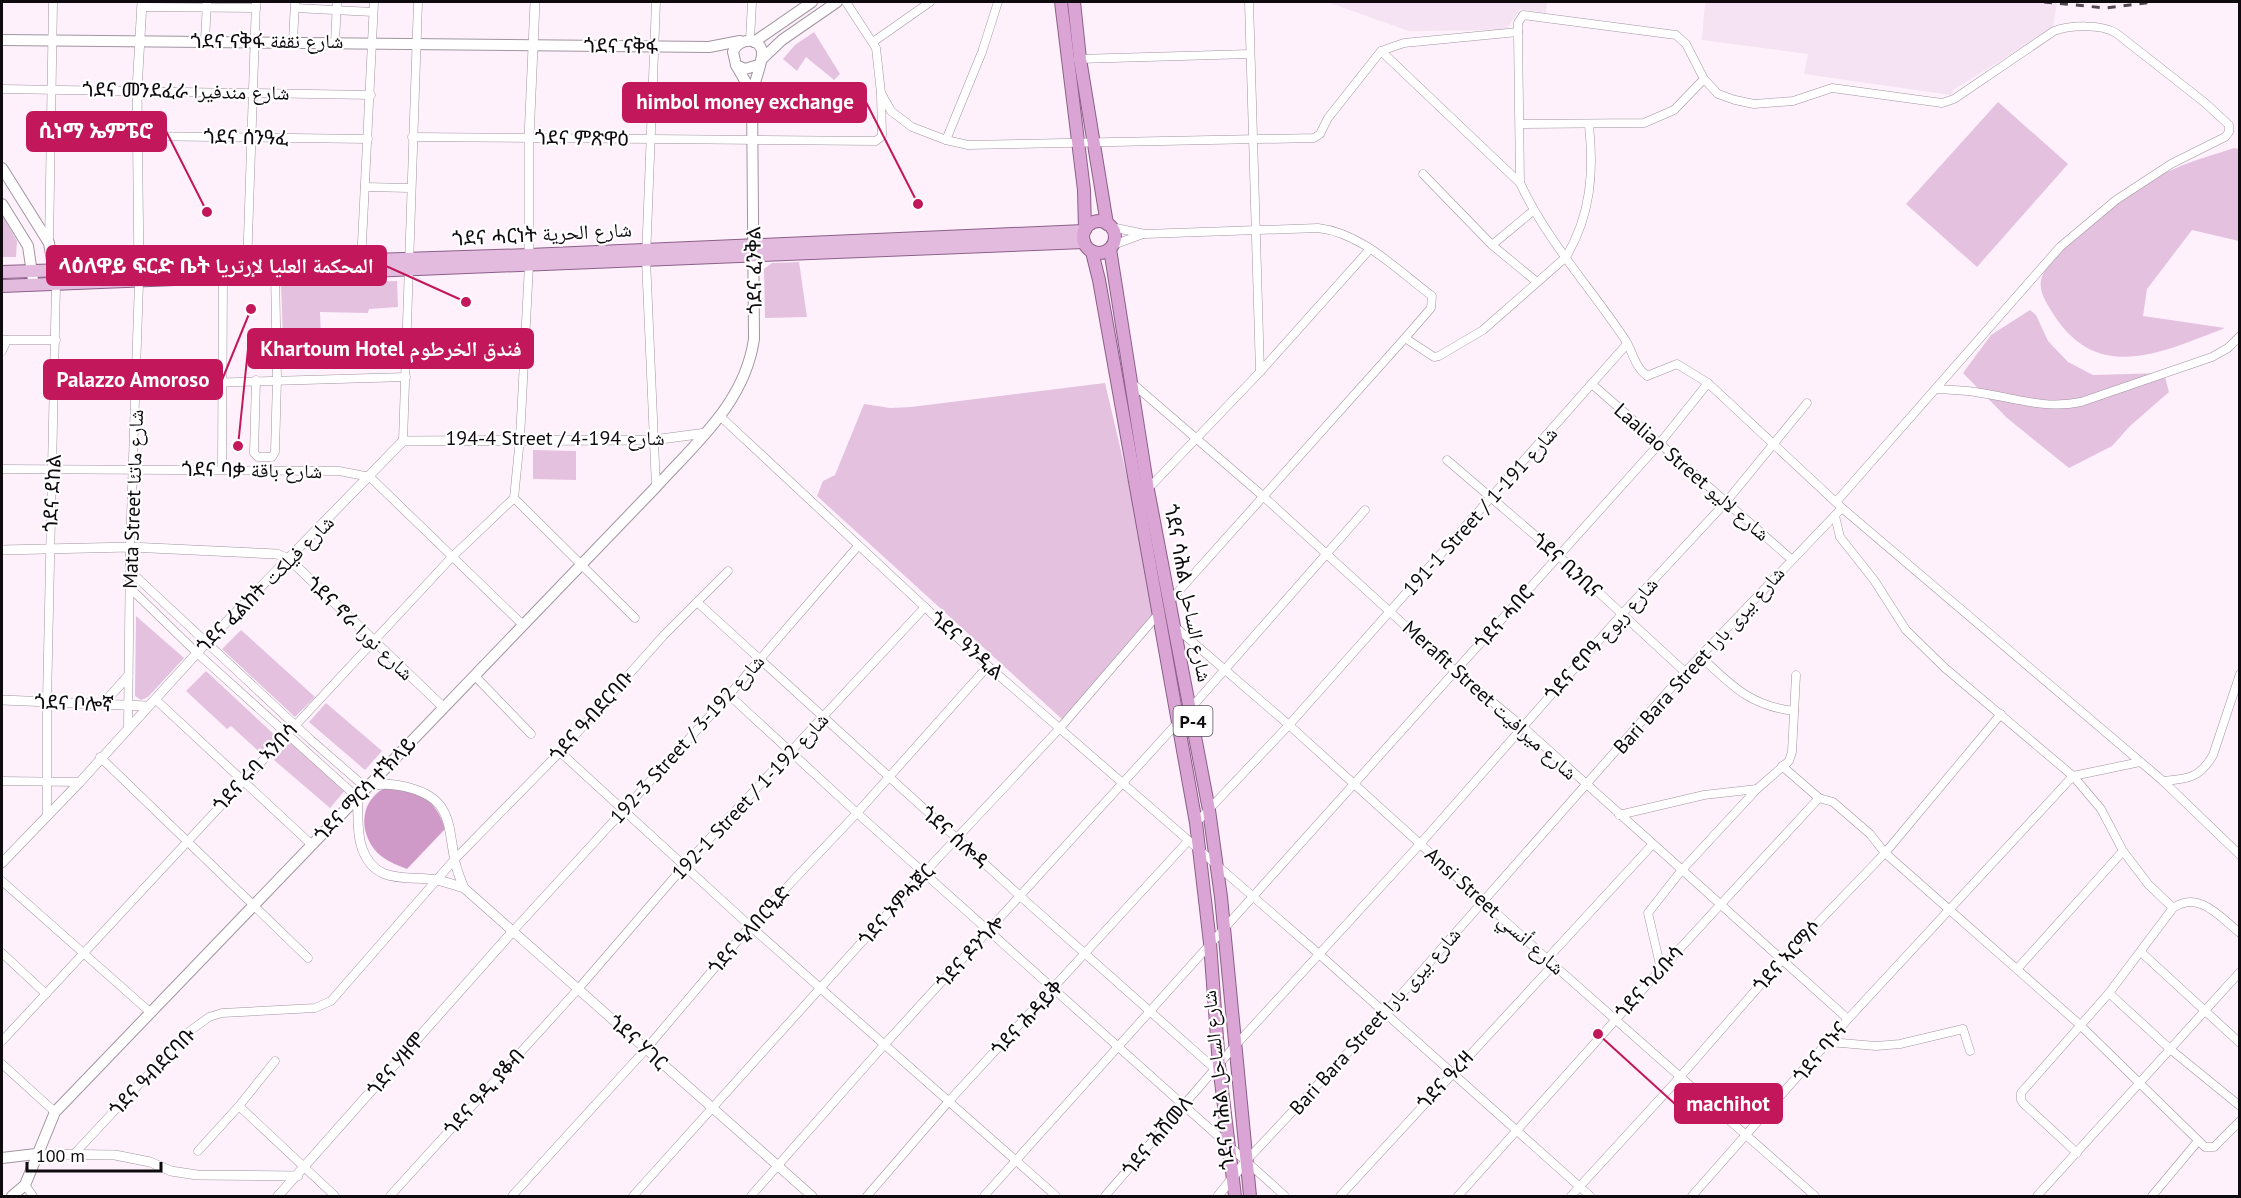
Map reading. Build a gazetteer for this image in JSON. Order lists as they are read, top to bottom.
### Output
{
  "streets": {
    "highway": ["ጎደና ሳሕል شارع الساحل", "P-4"],
    "main road": [
      "ጎደና ናቅፋ شارع نقفة",
      "ጎደና ናቅፋ",
      "ጎደና ሓርነት شارع الحرية",
      "ጎደና ፈንቅል",
      "ጎደና ማርሳ ተኽላይ"
    ],
    "street": [
      "ጎደና መንደፈራ شارع مندفيرا",
      "ጎደና ሰንዓፈ",
      "ጎደና ምጽዋዕ",
      "194-4 Street / شارع 194-4",
      "ጎደና ባቃ شارع باقة",
      "Laaliao Street شارع لاليو",
      "ጎደና ደከል",
      "Mata Street شارع ماتئا",
      "191-1 Street / شارع 191-1",
      "ጎደና ቢንቢና",
      "ጎደና ፈልከት شارع فيلكت",
      "ጎደና ሓበሮ",
      "ጎደና ኖራ شارع نورا",
      "ጎደና ሮቦዓ شارع ربوع",
      "ጎደና ዓንዲል",
      "Bari Bara Street شارع بيرى بارا",
      "Merafit Street شارع ميرافيت",
      "ጎደና ቦሎኛ",
      "ጎደና ዓብደርባቡ",
      "192-3 Street / شارع 192-3",
      "ጎደና ሩባ ኣንበሳ",
      "192-1 Street / شارع 192-1",
      "ጎደና ሰሎዳ",
      "ጎደና ኦምሓጀር",
      "Ansi Street شارع أنسي",
      "ጎደና ዒላበርዒድ",
      "ጎደና ዶንጎሎ",
      "ጎደና ኣርማሶ",
      "ጎደና ካሪቡሳ",
      "ጎደና ሕዳይቅ",
      "ጎደና ሃገር",
      "ጎደና ባኑና",
      "ጎደና ሃዘሞ",
      "ጎደና ዓረዛ",
      "ጎደና ዓዲ ያቆብ",
      "ጎደና ሕሽመለ"
    ]
  },
  "crossings": [
    ["ጎደና ናቅፋ شارع نقفة", "ጎደና ናቅፋ"],
    ["ጎደና ናቅፋ شارع نقفة", "Mata Street شارع ماتئا"],
    ["ጎደና ናቅፋ", "ጎደና ፈንቅል"],
    ["ጎደና መንደፈራ شارع مندفيرا", "Mata Street شارع ماتئا"],
    ["ጎደና ሰንዓፈ", "Mata Street شارع ماتئا"],
    ["ጎደና ምጽዋዕ", "ጎደና ፈንቅል"],
    ["ጎደና ሓርነት شارع الحرية", "ጎደና ፈንቅል"],
    ["ጎደና ሓርነት شارع الحرية", "ጎደና ደከል"],
    ["ጎደና ሓርነት شارع الحرية", "Mata Street شارع ماتئا"],
    ["ጎደና ሓርነት شارع الحرية", "ጎደና ሳሕል شارع الساحل"],
    ["ጎደና ፈንቅል", "194-4 Street / شارع 194-4"],
    ["ጎደና ፈንቅል", "ጎደና ዓንዲል"],
    ["ጎደና ፈንቅል", "ጎደና ማርሳ ተኽላይ"],
    ["194-4 Street / شارع 194-4", "ጎደና ፈልከት شارع فيلكت"],
    ["194-4 Street / شارع 194-4", "ጎደና ማርሳ ተኽላይ"],
    ["ጎደና ባቃ شارع باقة", "ጎደና ደከል"],
    ["ጎደና ባቃ شارع باقة", "Mata Street شارع ماتئا"],
    ["ጎደና ባቃ شارع باقة", "ጎደና ፈልከት شارع فيلكت"],
    ["Laaliao Street شارع لاليو", "191-1 Street / شارع 191-1"],
    ["Laaliao Street شارع لاليو", "ጎደና ሓበሮ"],
    ["Laaliao Street شارع لاليو", "ጎደና ሮቦዓ شارع ربوع"],
    ["Laaliao Street شارع لاليو", "Bari Bara Street شارع بيرى بارا"],
    ["ጎደና ደከል", "ጎደና ፈልከት شارع فيلكت"],
    ["ጎደና ደከል", "ጎደና ቦሎኛ"],
    ["Mata Street شارع ماتئا", "ጎደና ፈልከት شارع فيلكت"],
    ["Mata Street شارع ماتئا", "ጎደና ቦሎኛ"],
    ["191-1 Street / شارع 191-1", "ጎደና ቢንቢና"],
    ["191-1 Street / شارع 191-1", "ጎደና ሳሕል شارع الساحل"],
    ["191-1 Street / شارع 191-1", "Merafit Street شارع ميرافيت"],
    ["191-1 Street / شارع 191-1", "Ansi Street شارع أنسي"],
    ["ጎደና ቢንቢና", "ጎደና ሓበሮ"],
    ["ጎደና ቢንቢና", "ጎደና ሮቦዓ شارع ربوع"],
    ["ጎደና ቢንቢና", "Bari Bara Street شارع بيرى بارا"],
    ["ጎደና ፈልከት شارع فيلكت", "ጎደና ኖራ شارع نورا"],
    ["ጎደና ፈልከት شارع فيلكت", "ጎደና ቦሎኛ"],
    ["ጎደና ሳሕል شارع الساحل", "ጎደና ሓበሮ"],
    ["ጎደና ሳሕል شارع الساحل", "ጎደና ሮቦዓ شارع ربوع"],
    ["ጎደና ሳሕል شارع الساحل", "ጎደና ዓንዲል"],
    ["ጎደና ሳሕል شارع الساحل", "Bari Bara Street شارع بيرى بارا"],
    ["ጎደና ሳሕል شارع الساحل", "Merafit Street شارع ميرافيت"],
    ["ጎደና ሳሕል شارع الساحل", "ጎደና ሰሎዳ"],
    ["ጎደና ሳሕል شارع الساحل", "ጎደና ኦምሓጀር"],
    ["ጎደና ሳሕል شارع الساحل", "Ansi Street شارع أنسي"],
    ["ጎደና ሳሕል شارع الساحل", "ጎደና ዶንጎሎ"],
    ["ጎደና ሳሕል شارع الساحل", "ጎደና ሕሽመለ"],
    ["ጎደና ሓበሮ", "ጎደና ዓንዲል"],
    ["ጎደና ሓበሮ", "Merafit Street شارع ميرافيت"],
    ["ጎደና ሓበሮ", "ጎደና ሰሎዳ"],
    ["ጎደና ሓበሮ", "Ansi Street شارع أنسي"],
    ["ጎደና ኖራ شارع نورا", "ጎደና ሩባ ኣንበሳ"],
    ["ጎደና ኖራ شارع نورا", "ጎደና ማርሳ ተኽላይ"],
    ["ጎደና ሮቦዓ شارع ربوع", "ጎደና ዓንዲል"],
    ["ጎደና ሮቦዓ شارع ربوع", "Merafit Street شارع ميرافيت"],
    ["ጎደና ሮቦዓ شارع ربوع", "Ansi Street شارع أنسي"],
    ["ጎደና ሮቦዓ شارع ربوع", "ጎደና ሕሽመለ"],
    ["ጎደና ዓንዲል", "Bari Bara Street شارع بيرى بارا"],
    ["ጎደና ዓንዲል", "192-3 Street / شارع 192-3"],
    ["ጎደና ዓንዲል", "192-1 Street / شارع 192-1"],
    ["ጎደና ዓንዲል", "ጎደና ኦምሓጀር"],
    ["ጎደና ዓንዲል", "ጎደና ዒላበርዒድ"],
    ["ጎደና ዓንዲል", "ጎደና ዶንጎሎ"],
    ["ጎደና ዓንዲል", "ጎደና ኣርማሶ"],
    ["ጎደና ዓንዲል", "ጎደና ካሪቡሳ"],
    ["ጎደና ዓንዲል", "ጎደና ሕዳይቅ"],
    ["ጎደና ዓንዲል", "ጎደና ዓረዛ"],
    ["Bari Bara Street شارع بيرى بارا", "Merafit Street شارع ميرافيت"],
    ["Bari Bara Street شارع بيرى بارا", "Ansi Street شارع أنسي"],
    ["Merafit Street شارع ميرافيت", "ጎደና ኦምሓጀር"],
    ["Merafit Street شارع ميرافيت", "ጎደና ዶንጎሎ"],
    ["Merafit Street شارع ميرافيت", "ጎደና ኣርማሶ"],
    ["Merafit Street شارع ميرافيت", "ጎደና ካሪቡሳ"],
    ["Merafit Street شارع ميرافيت", "ጎደና ባኑና"],
    ["Merafit Street شارع ميرافيت", "ጎደና ዓረዛ"],
    ["ጎደና ዓብደርባቡ", "ጎደና ማርሳ ተኽላይ"],
    ["ጎደና ዓብደርባቡ", "ጎደና ሰሎዳ"],
    ["192-3 Street / شارع 192-3", "ጎደና ሰሎዳ"],
    ["192-3 Street / شارع 192-3", "ጎደና ሃገር"],
    ["192-3 Street / شارع 192-3", "ጎደና ሃዘሞ"],
    ["192-1 Street / شارع 192-1", "ጎደና ሰሎዳ"],
    ["192-1 Street / شارع 192-1", "ጎደና ሃገር"],
    ["192-1 Street / شارع 192-1", "ጎደና ዓዲ ያቆብ"],
    ["ጎደና ሰሎዳ", "ጎደና ኦምሓጀር"],
    ["ጎደና ሰሎዳ", "ጎደና ዒላበርዒድ"],
    ["ጎደና ሰሎዳ", "ጎደና ዶንጎሎ"],
    ["ጎደና ሰሎዳ", "ጎደና ሕዳይቅ"],
    ["ጎደና ሰሎዳ", "ጎደና ሕሽመለ"],
    ["ጎደና ኦምሓጀር", "Ansi Street شارع أنسي"],
    ["ጎደና ኦምሓጀር", "ጎደና ሃገር"],
    ["Ansi Street شارع أنسي", "ጎደና ዶንጎሎ"],
    ["Ansi Street شارع أنسي", "ጎደና ኣርማሶ"],
    ["Ansi Street شارع أنسي", "ጎደና ካሪቡሳ"],
    ["Ansi Street شارع أنسي", "ጎደና ባኑና"],
    ["Ansi Street شارع أنسي", "ጎደና ዓረዛ"],
    ["ጎደና ዒላበርዒድ", "ጎደና ሃገር"],
    ["ጎደና ዶንጎሎ", "ጎደና ሃገር"],
    ["ጎደና ሃገር", "ጎደና ሃዘሞ"],
    ["ጎደና ሃገር", "ጎደና ዓዲ ያቆብ"]
  ],
  "places": [
    "himbol money exchange",
    "ሲነማ ኤምፔሮ",
    "ላዕለዋይ ፍርድ ቤት المحكمة العليا لإرتريا",
    "Palazzo Amoroso",
    "Khartoum Hotel فندق الخرطوم",
    "machihot"
  ],
  "scale_bar": "100 m"
}
